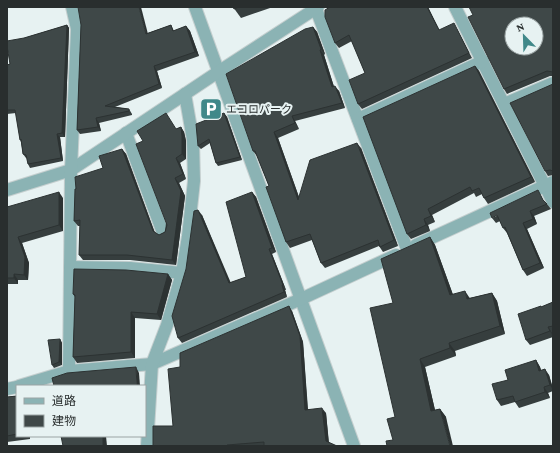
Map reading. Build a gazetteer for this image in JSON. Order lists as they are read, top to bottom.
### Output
{
  "places": {
    "parking": ["エコロパーク"]
  },
  "legend": ["道路", "建物"],
  "north": "top left"
}
